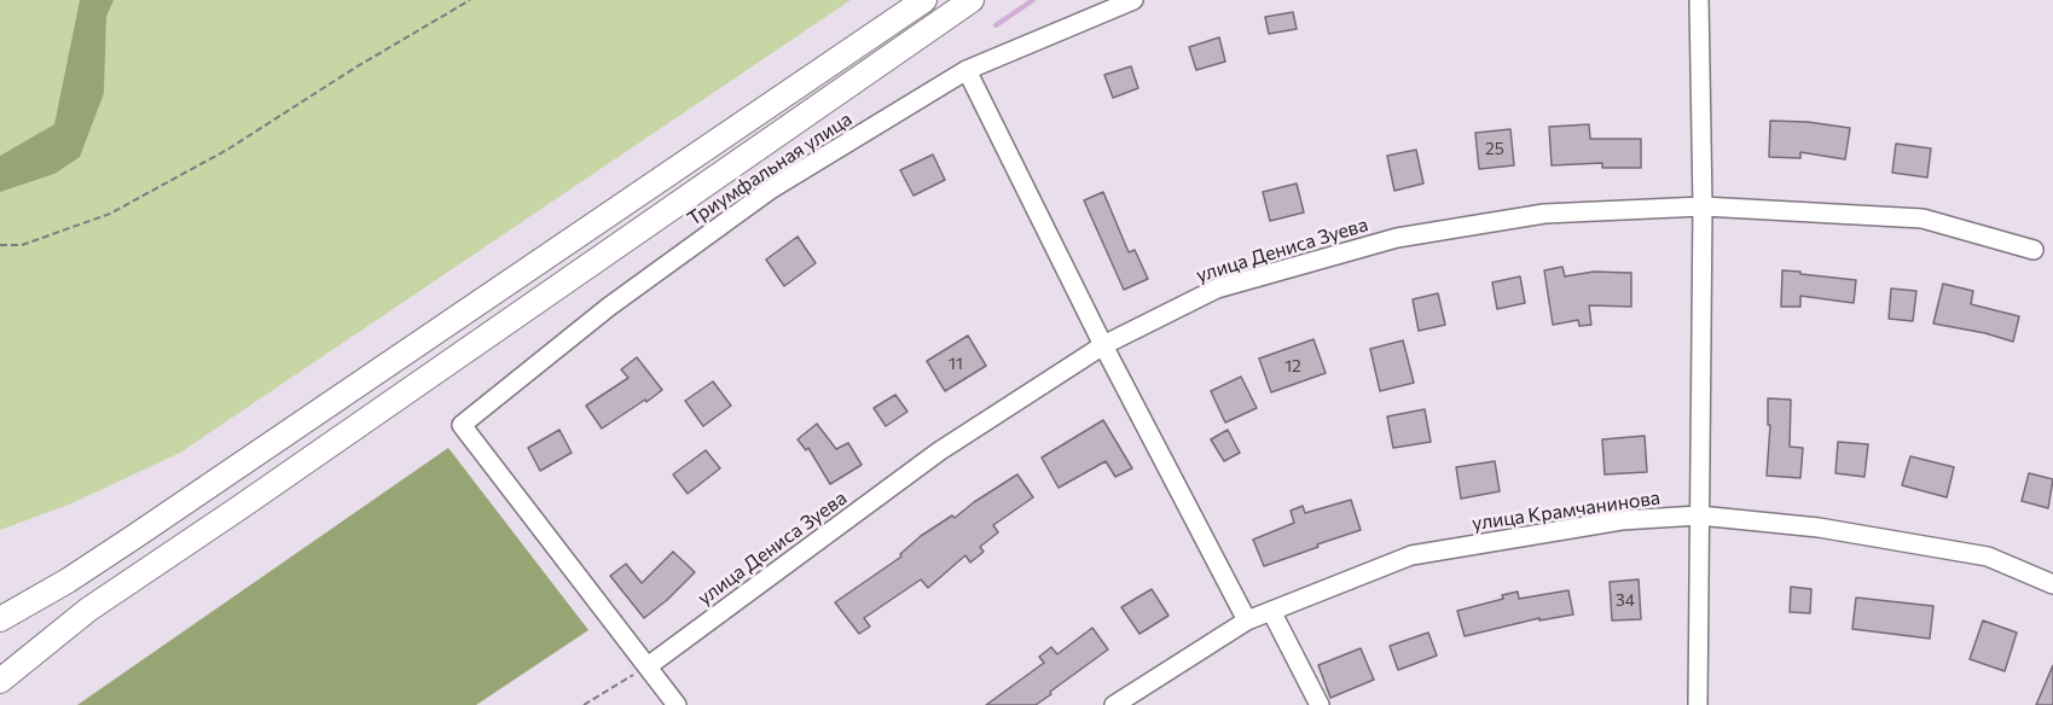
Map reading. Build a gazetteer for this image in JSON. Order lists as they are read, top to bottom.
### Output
{
  "streets": {
    "street": ["Триумфальная улица", "улица Дениса Зуева", "улица Крамчанинова"]
  },
  "crossings": [
    ["Триумфальная улица", "улица Дениса Зуева"]
  ],
  "house_numbers": [
    "25",
    "11",
    "12",
    "34"
  ]
}
